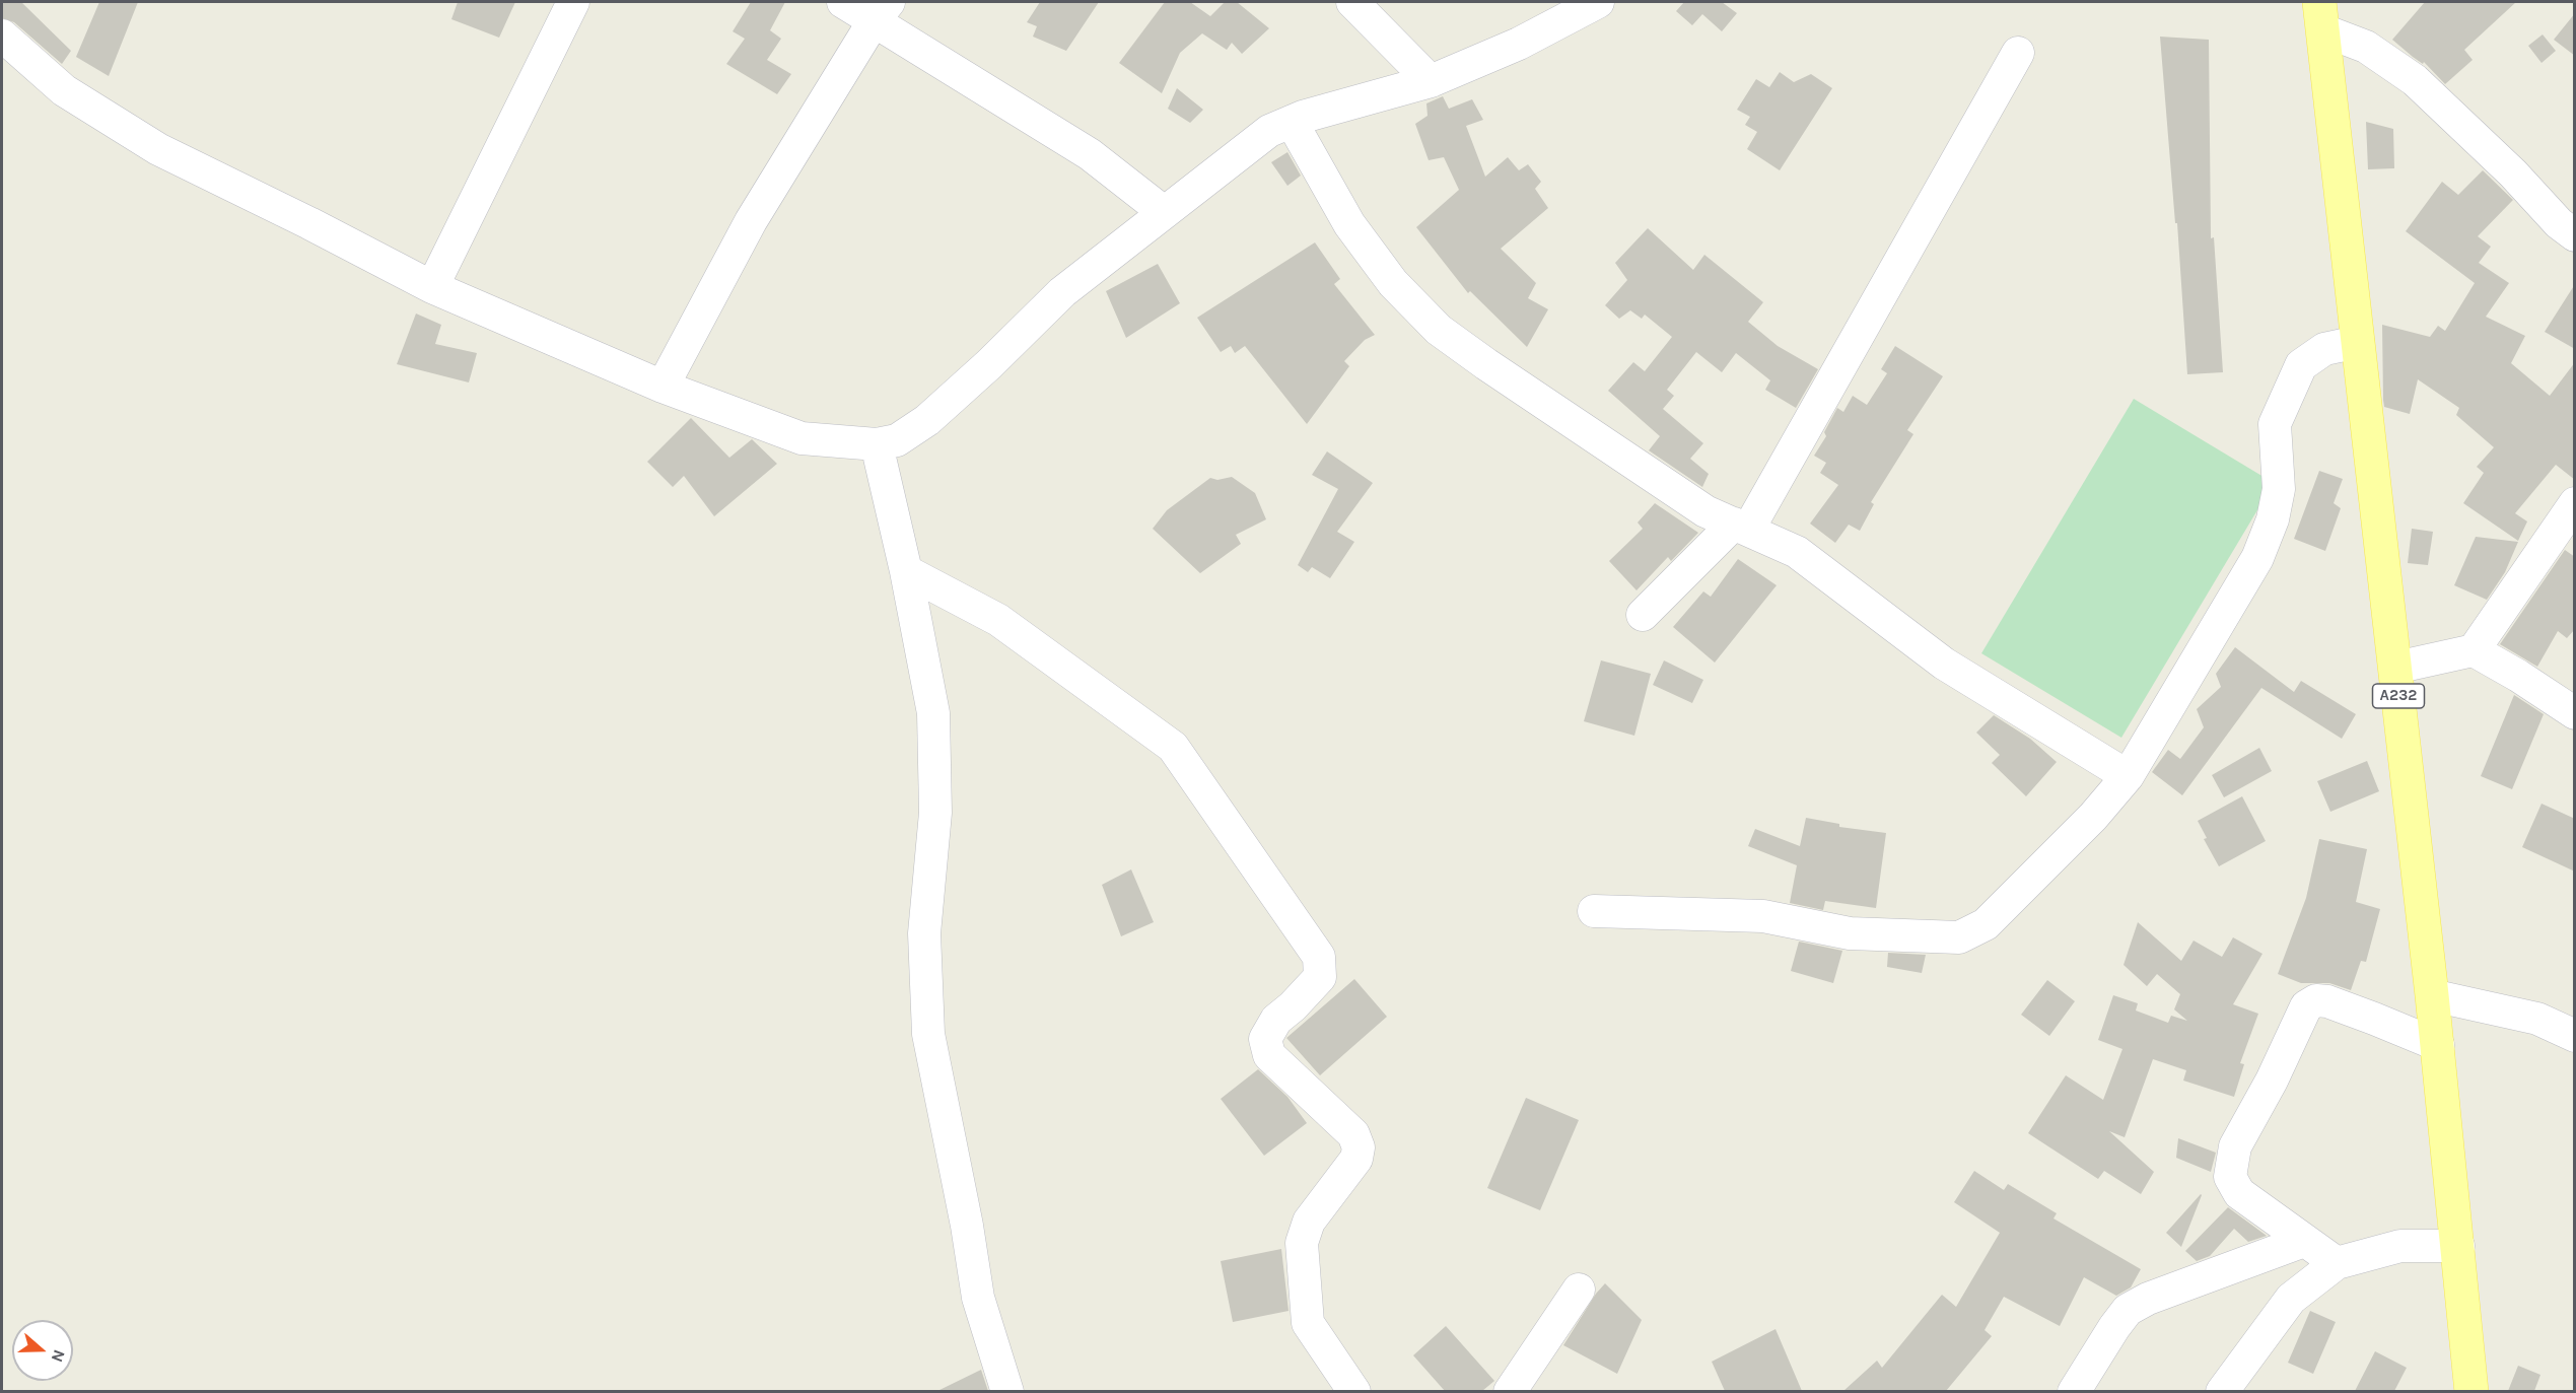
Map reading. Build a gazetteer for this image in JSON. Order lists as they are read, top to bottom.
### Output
{
  "streets": {
    "main road": ["A232"]
  },
  "north": "right"
}
